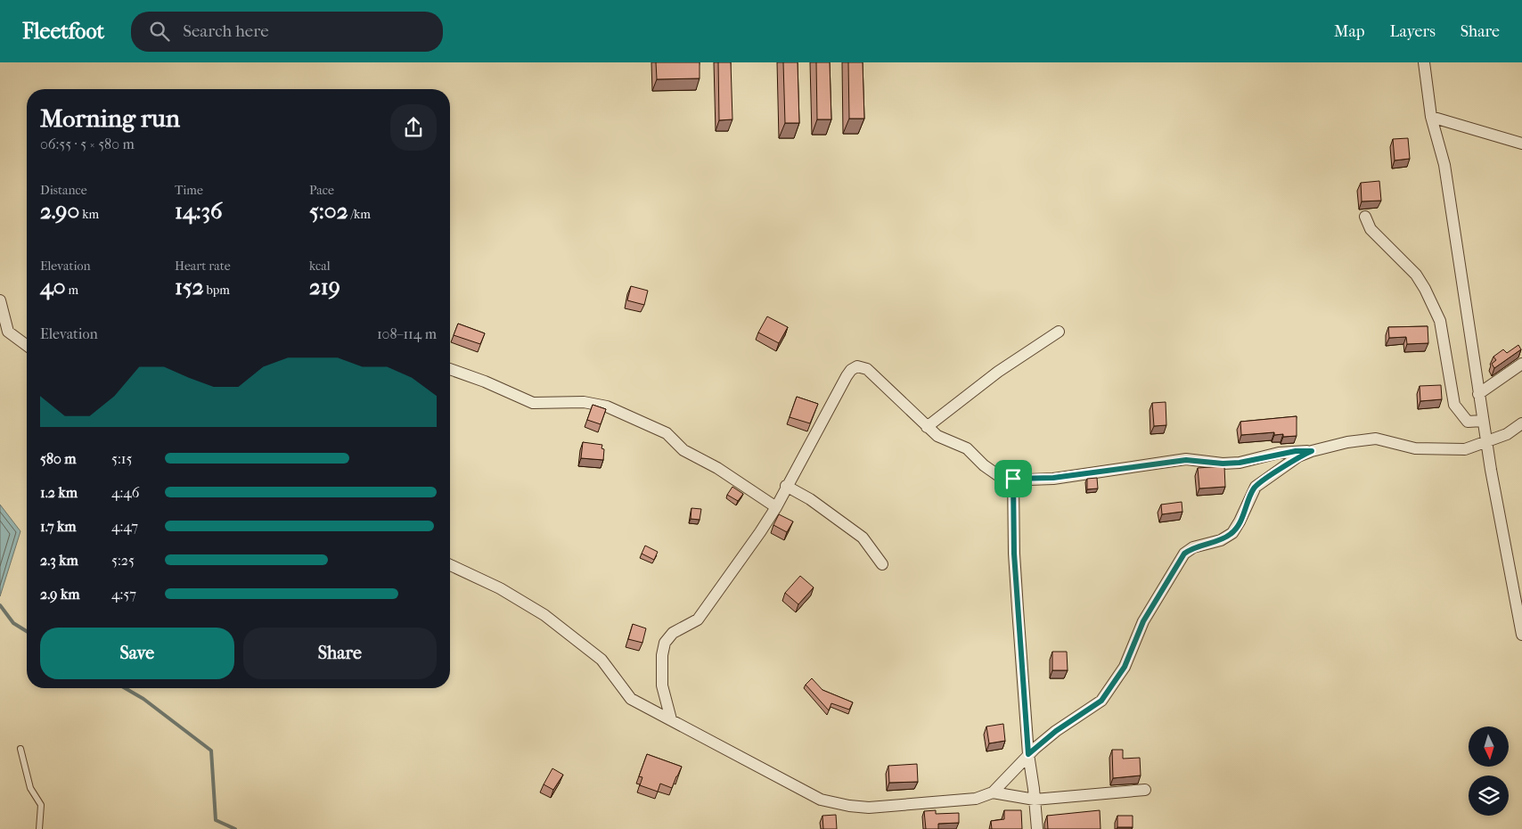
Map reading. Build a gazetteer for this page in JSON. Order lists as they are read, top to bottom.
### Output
{
  "north": "bottom",
  "page": {
    "header": "Fleetfoot",
    "search": "Search here",
    "nav": ["Map", "Layers", "Share"],
    "heading": ["Morning run", "06:55 · 5 × 580 m"],
    "stats": [
      ["Distance", "2.90 km"],
      ["Time", "14:36"],
      ["Pace", "5:02 /km"],
      ["Elevation", "40 m"],
      ["Heart rate", "152 bpm"],
      ["kcal", "219"]
    ],
    "chart": ["Elevation", "108–114 m"],
    "list": [
      {
        "name": "580 m",
        "note": "5:15"
      },
      {
        "name": "1.2 km",
        "note": "4:46"
      },
      {
        "name": "1.7 km",
        "note": "4:47"
      },
      {
        "name": "2.3 km",
        "note": "5:25"
      },
      {
        "name": "2.9 km",
        "note": "4:57"
      }
    ],
    "buttons": ["Save", "Share"]
  }
}
